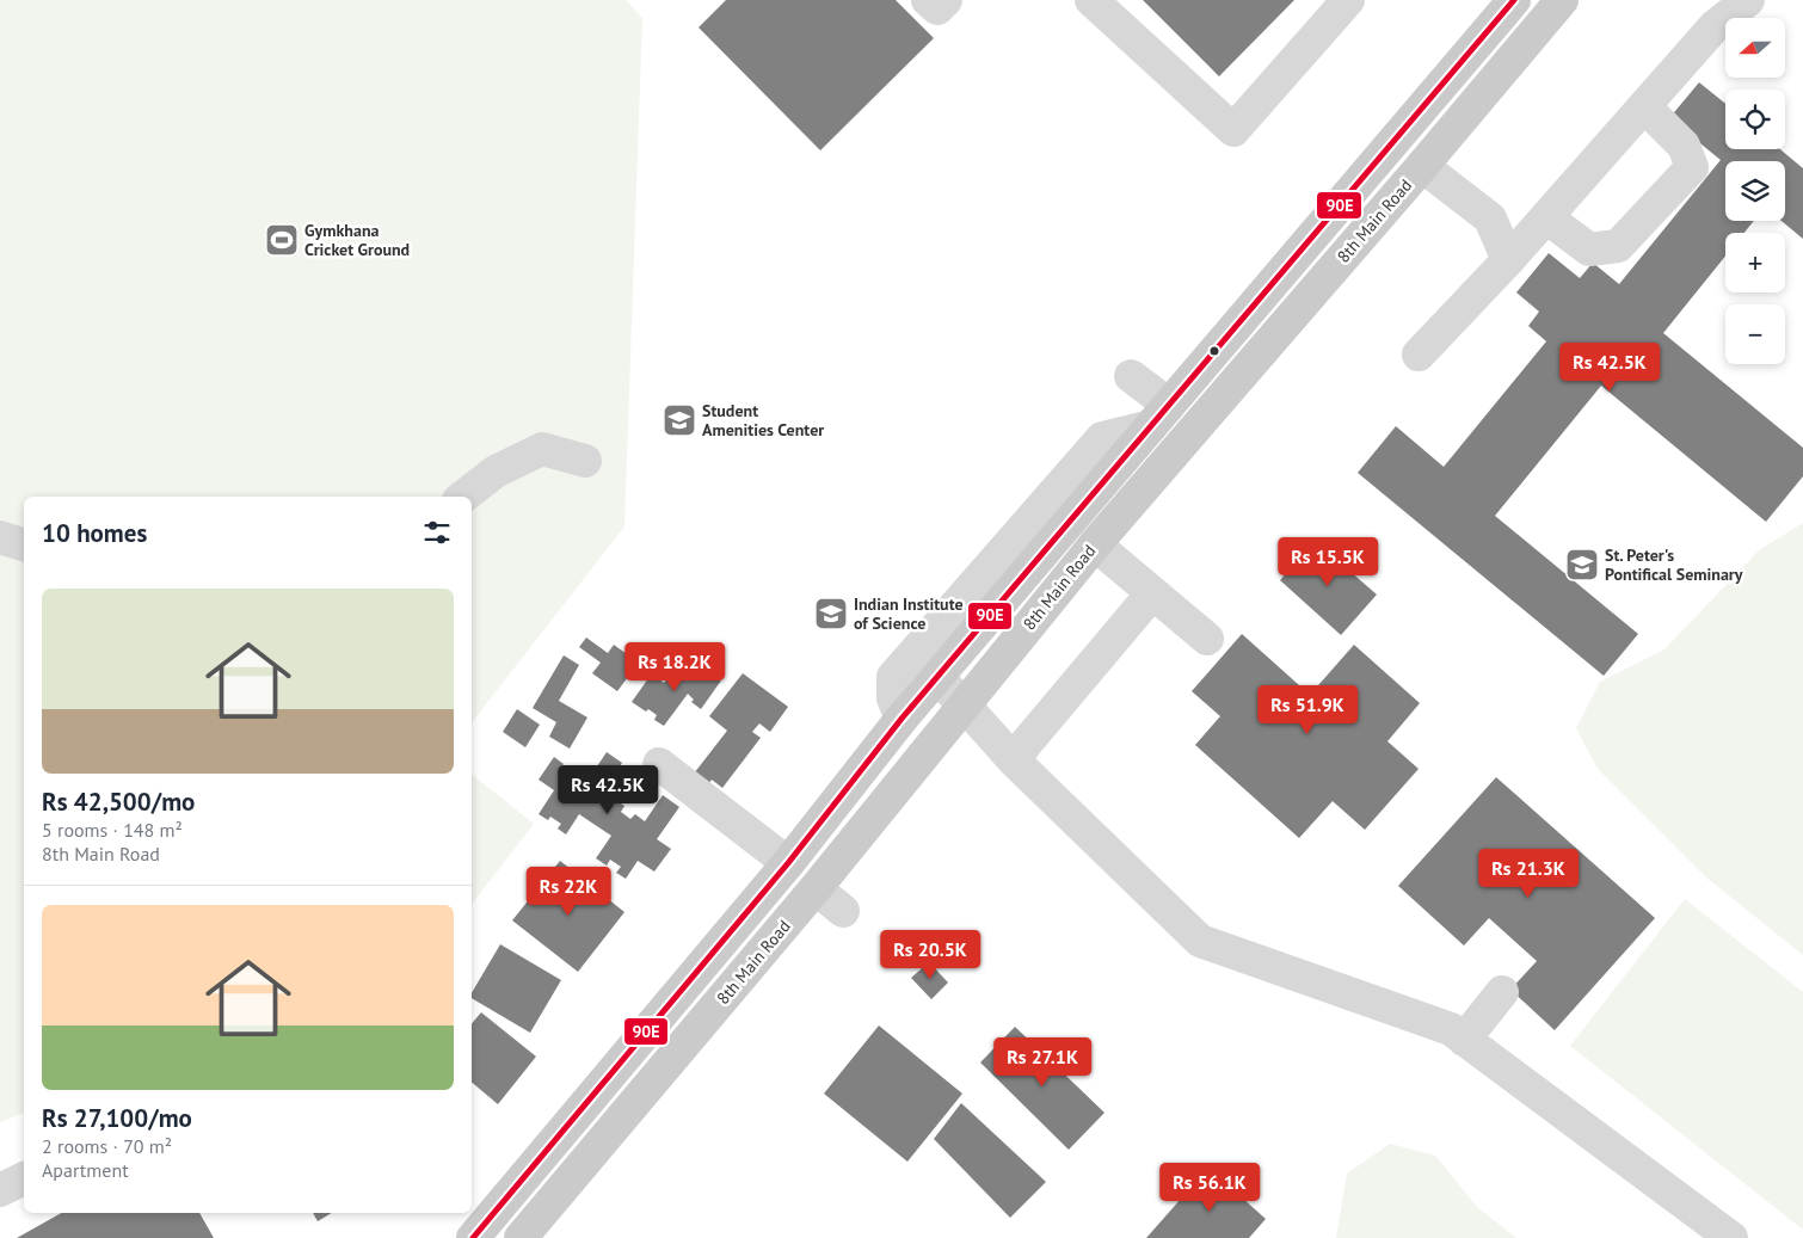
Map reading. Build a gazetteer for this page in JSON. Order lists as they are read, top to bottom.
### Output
{
  "streets": {
    "main road": ["8th Main Road"]
  },
  "places": {
    "sports": ["Gymkhana Cricket Ground"],
    "school or university": ["Student Amenities Center", "St. Peter's Pontifical Seminary", "Indian Institute of Science"]
  },
  "lines": ["transit line 90E"],
  "north": "left",
  "page": {
    "map_buttons": ["+", "−"],
    "price": [
      "Rs 42.5K",
      "Rs 15.5K",
      "Rs 18.2K",
      "Rs 51.9K",
      "Rs 42.5K",
      "Rs 21.3K",
      "Rs 22K",
      "Rs 20.5K",
      "Rs 27.1K",
      "Rs 56.1K"
    ],
    "heading": "10 homes",
    "list": [
      {
        "name": "Rs 42,500/mo",
        "note": "5 rooms · 148 m² · 8th Main Road"
      },
      {
        "name": "Rs 27,100/mo",
        "note": "2 rooms · 70 m² · Apartment"
      }
    ]
  }
}
